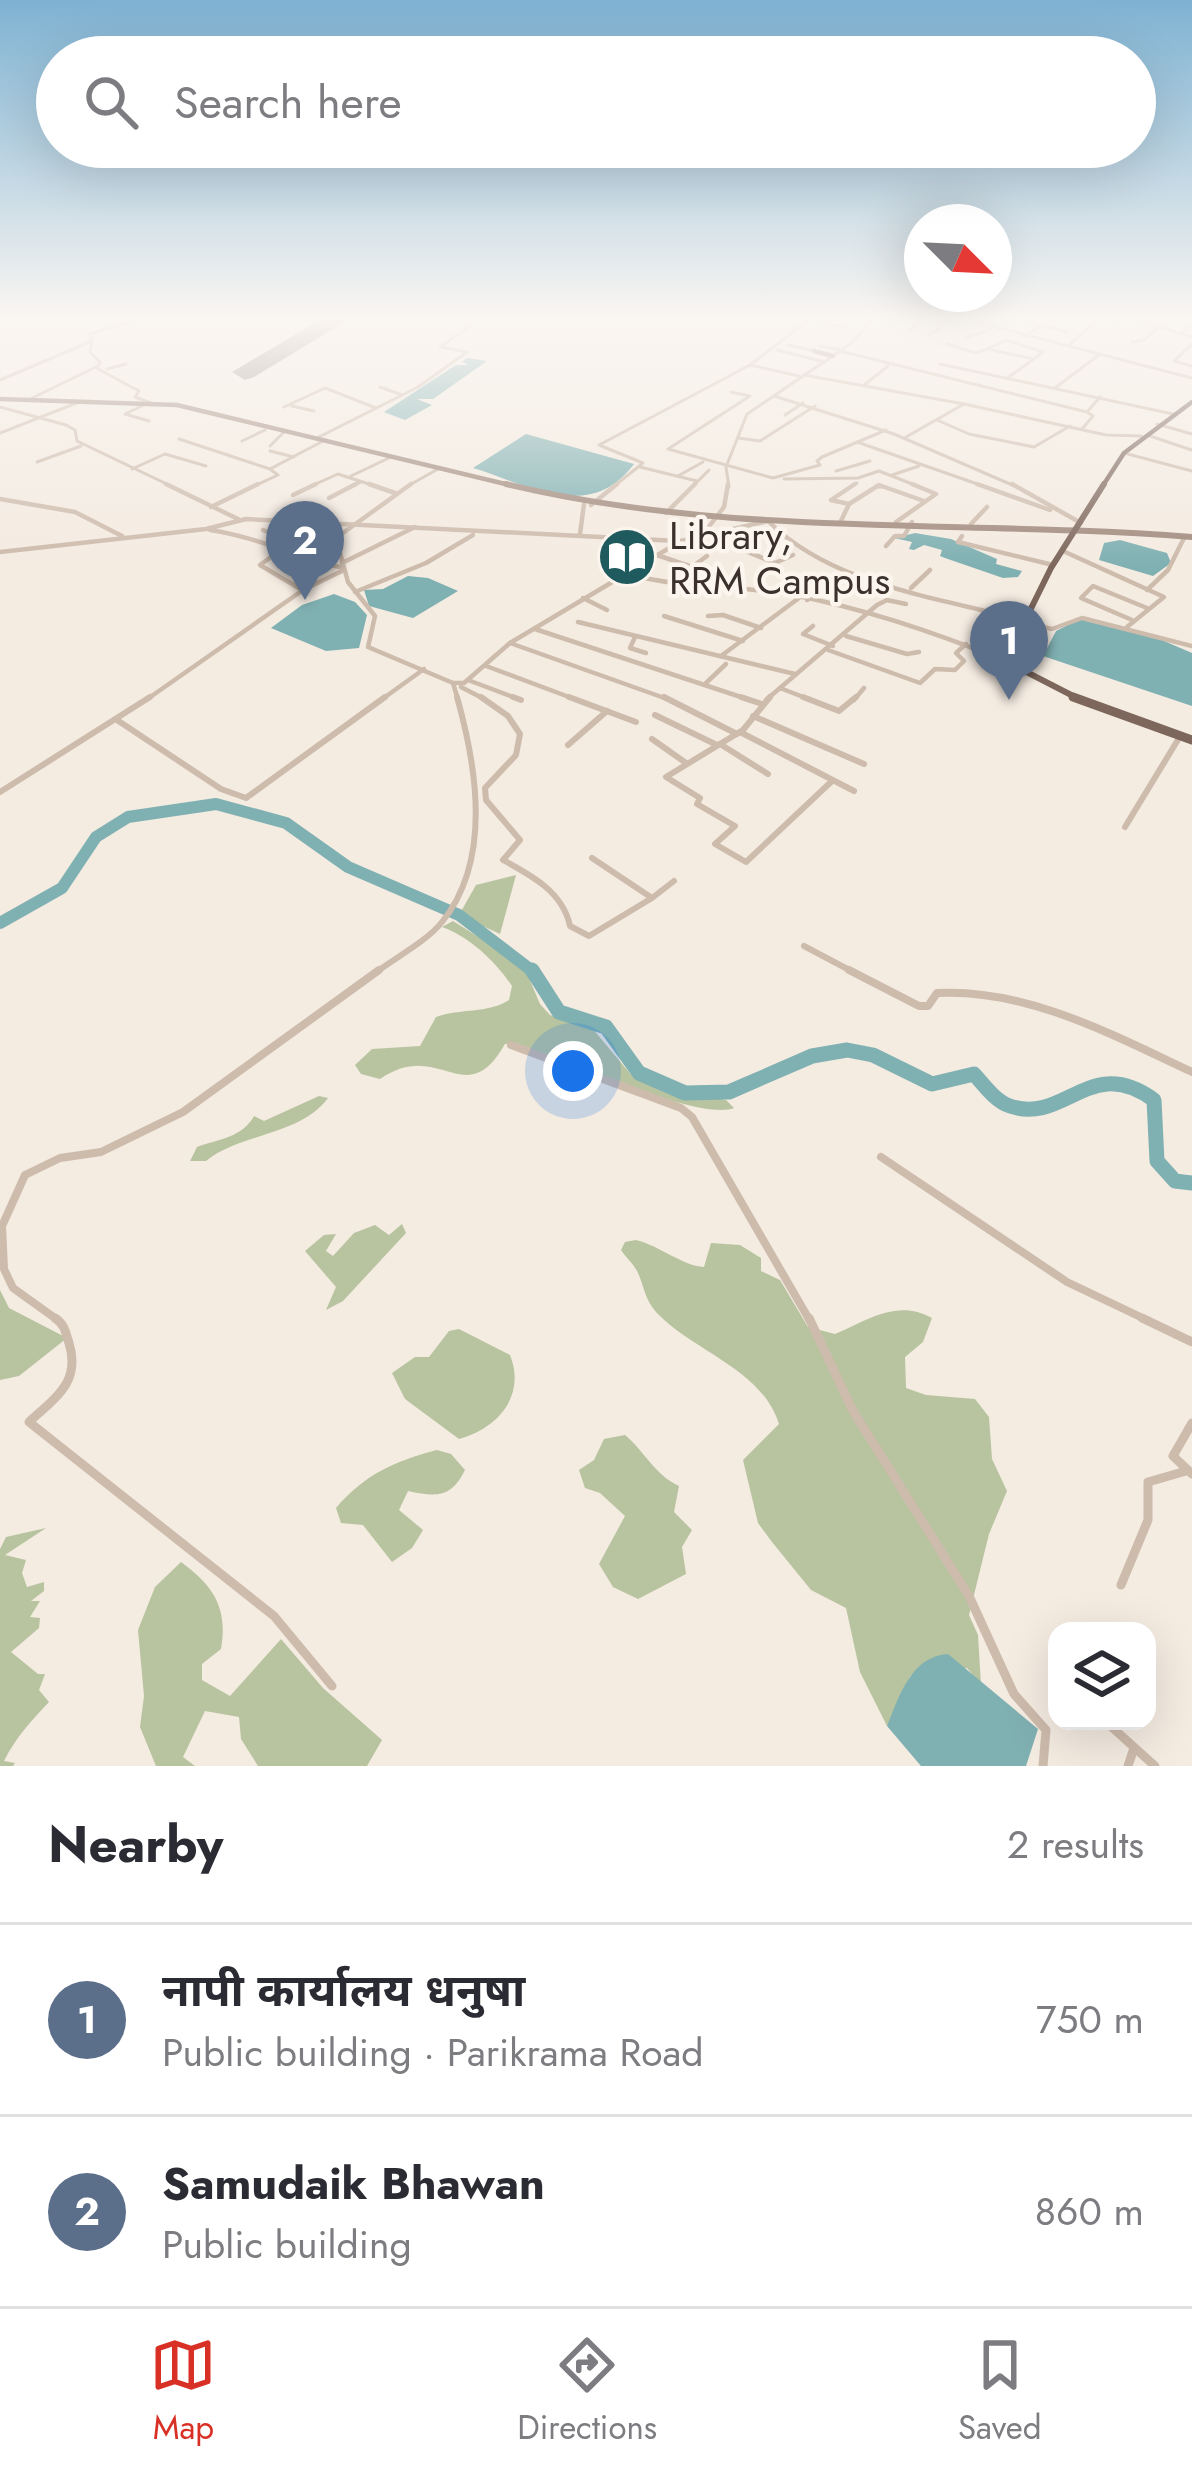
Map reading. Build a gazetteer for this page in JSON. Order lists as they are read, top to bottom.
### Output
{
  "places": {
    "library": ["Library, RRM Campus"]
  },
  "north": "bottom right",
  "page": {
    "search": "Search here",
    "pins": ["2", "1"],
    "heading": ["Nearby", "2 results"],
    "list": [
      {
        "mark": "1",
        "name": "नापी कार्यालय धनुषा",
        "note": "Public building · Parikrama Road",
        "value": "750 m"
      },
      {
        "mark": "2",
        "name": "Samudaik Bhawan",
        "note": "Public building",
        "value": "860 m"
      }
    ],
    "nav": ["Map", "Directions", "Saved"]
  }
}
